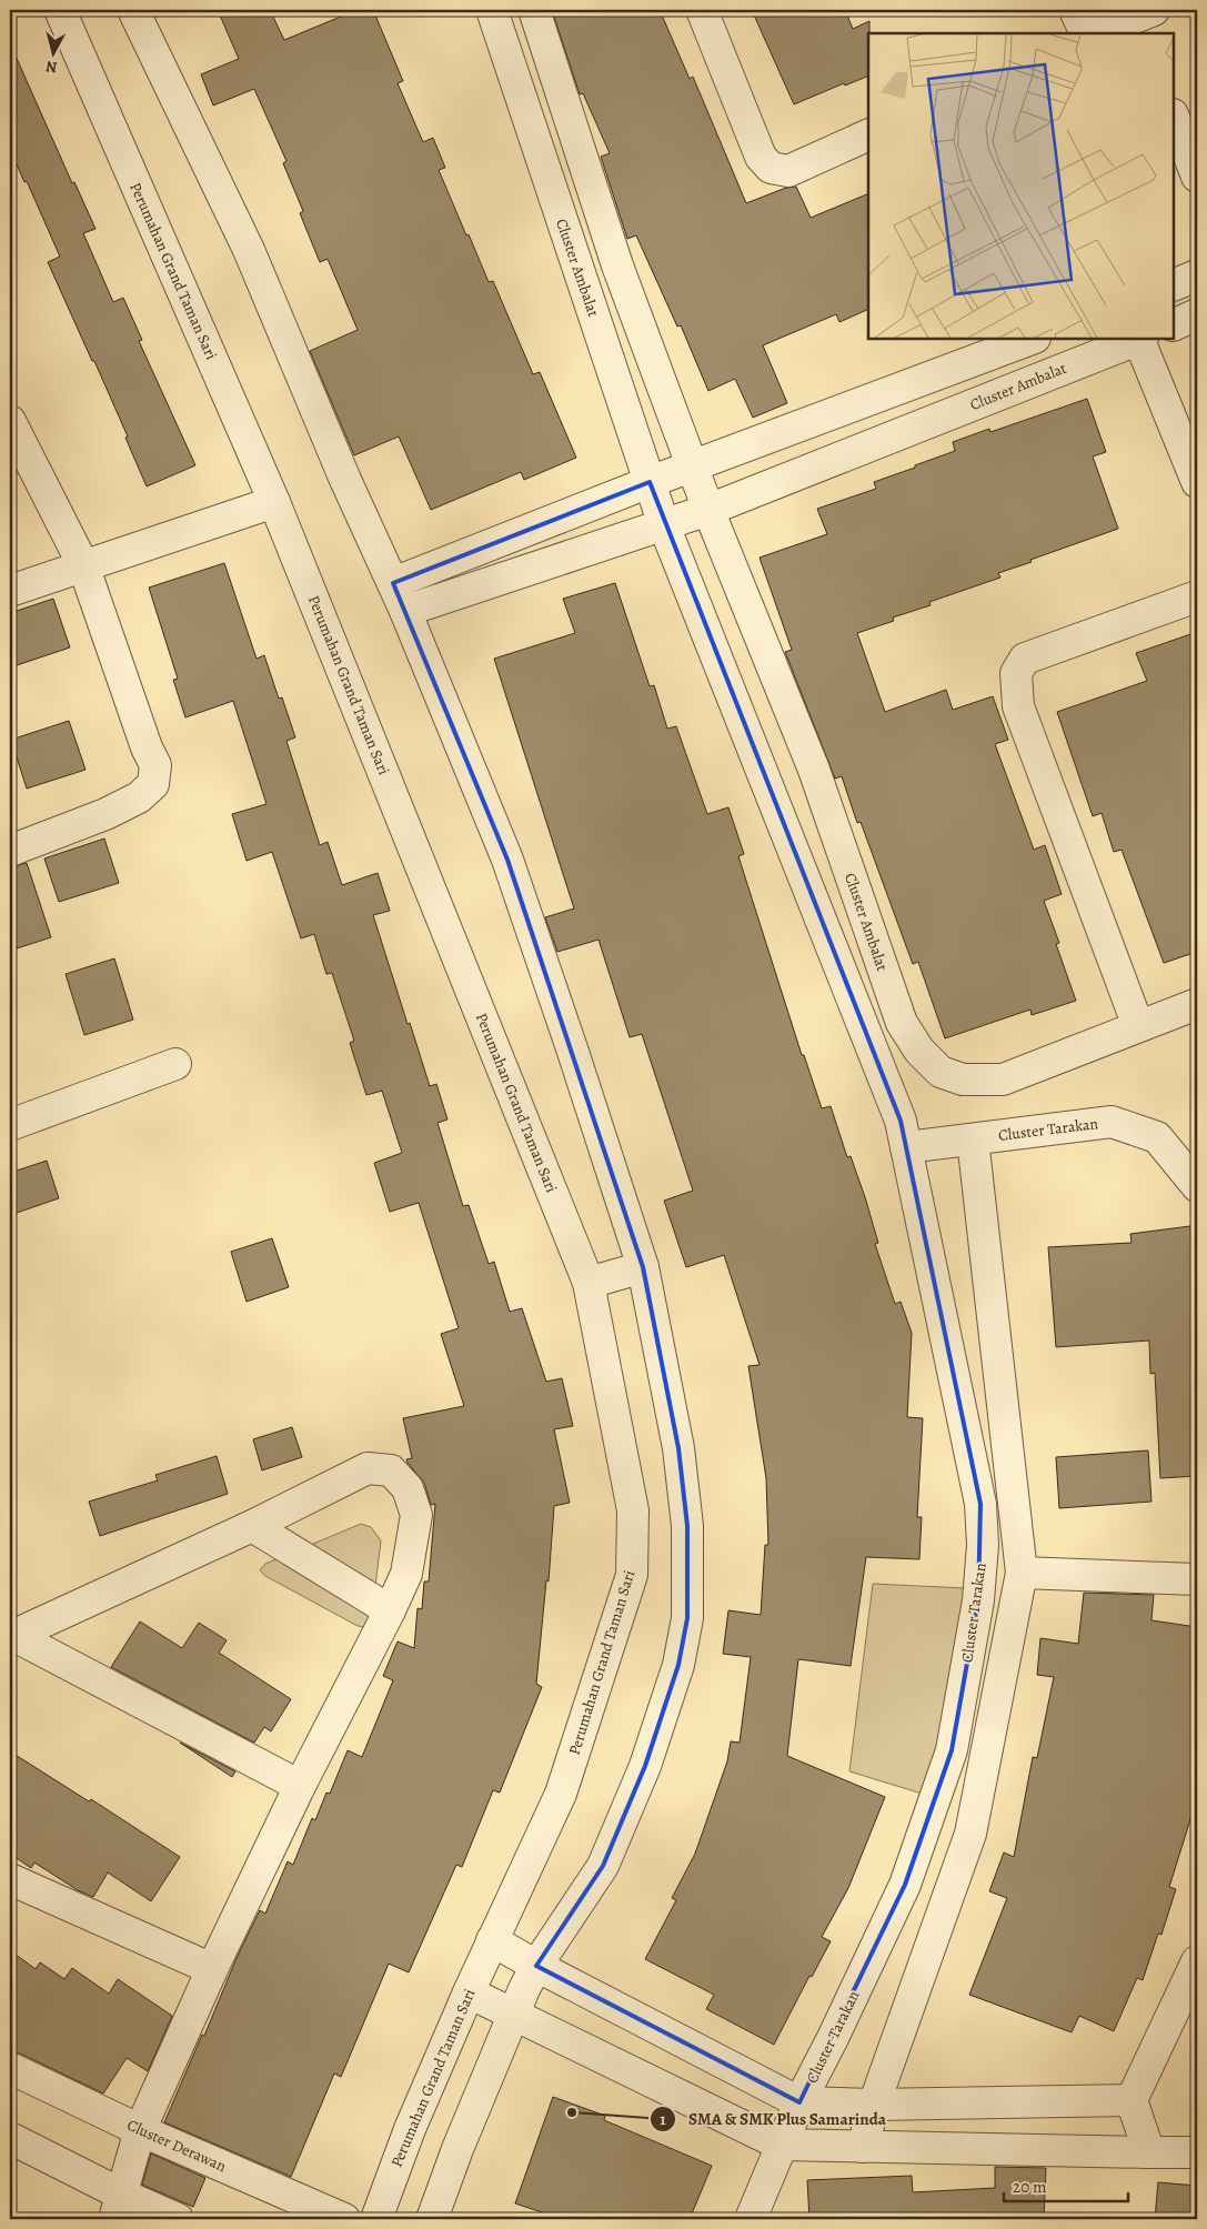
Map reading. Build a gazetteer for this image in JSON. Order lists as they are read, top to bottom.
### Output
{
  "streets": {
    "street": [
      "Cluster Ambalat",
      "Perumahan Grand Taman Sari",
      "Cluster Tarakan",
      "Cluster Derawan"
    ]
  },
  "crossings": [
    ["Cluster Ambalat", "Cluster Tarakan"],
    ["Perumahan Grand Taman Sari", "Cluster Tarakan"]
  ],
  "places": ["SMA & SMK Plus Samarinda"],
  "scale_bar": "20 m",
  "north": "bottom"
}
